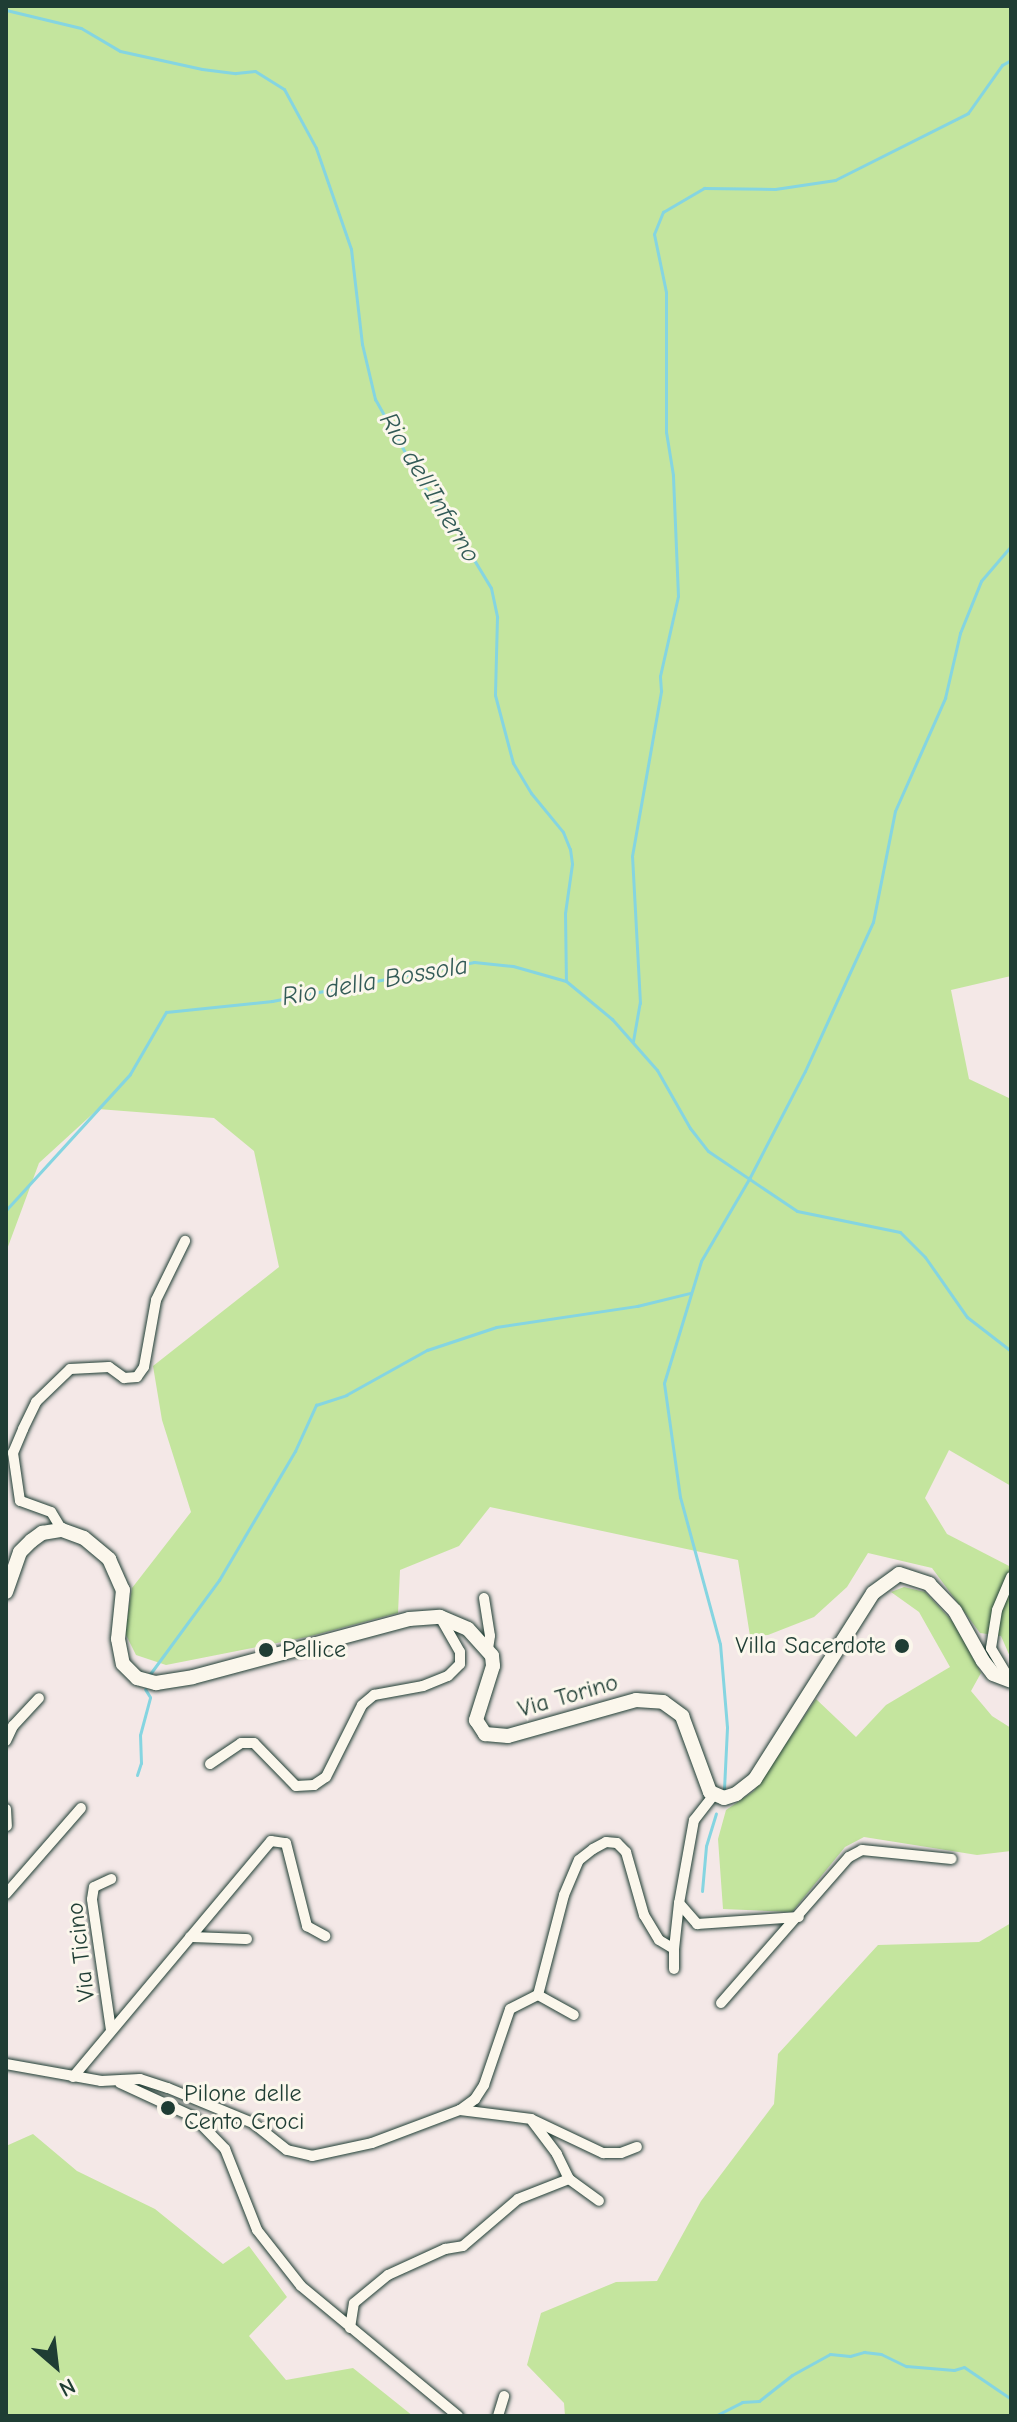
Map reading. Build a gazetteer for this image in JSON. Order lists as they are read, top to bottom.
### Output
{
  "streets": {
    "main road": ["Via Torino"],
    "street": ["Via Ticino"]
  },
  "water": ["Rio dell'Inferno", "Rio della Bossola"],
  "places": ["Villa Sacerdote", "Pellice", "Pilone delle Cento Croci"],
  "north": "bottom right"
}
